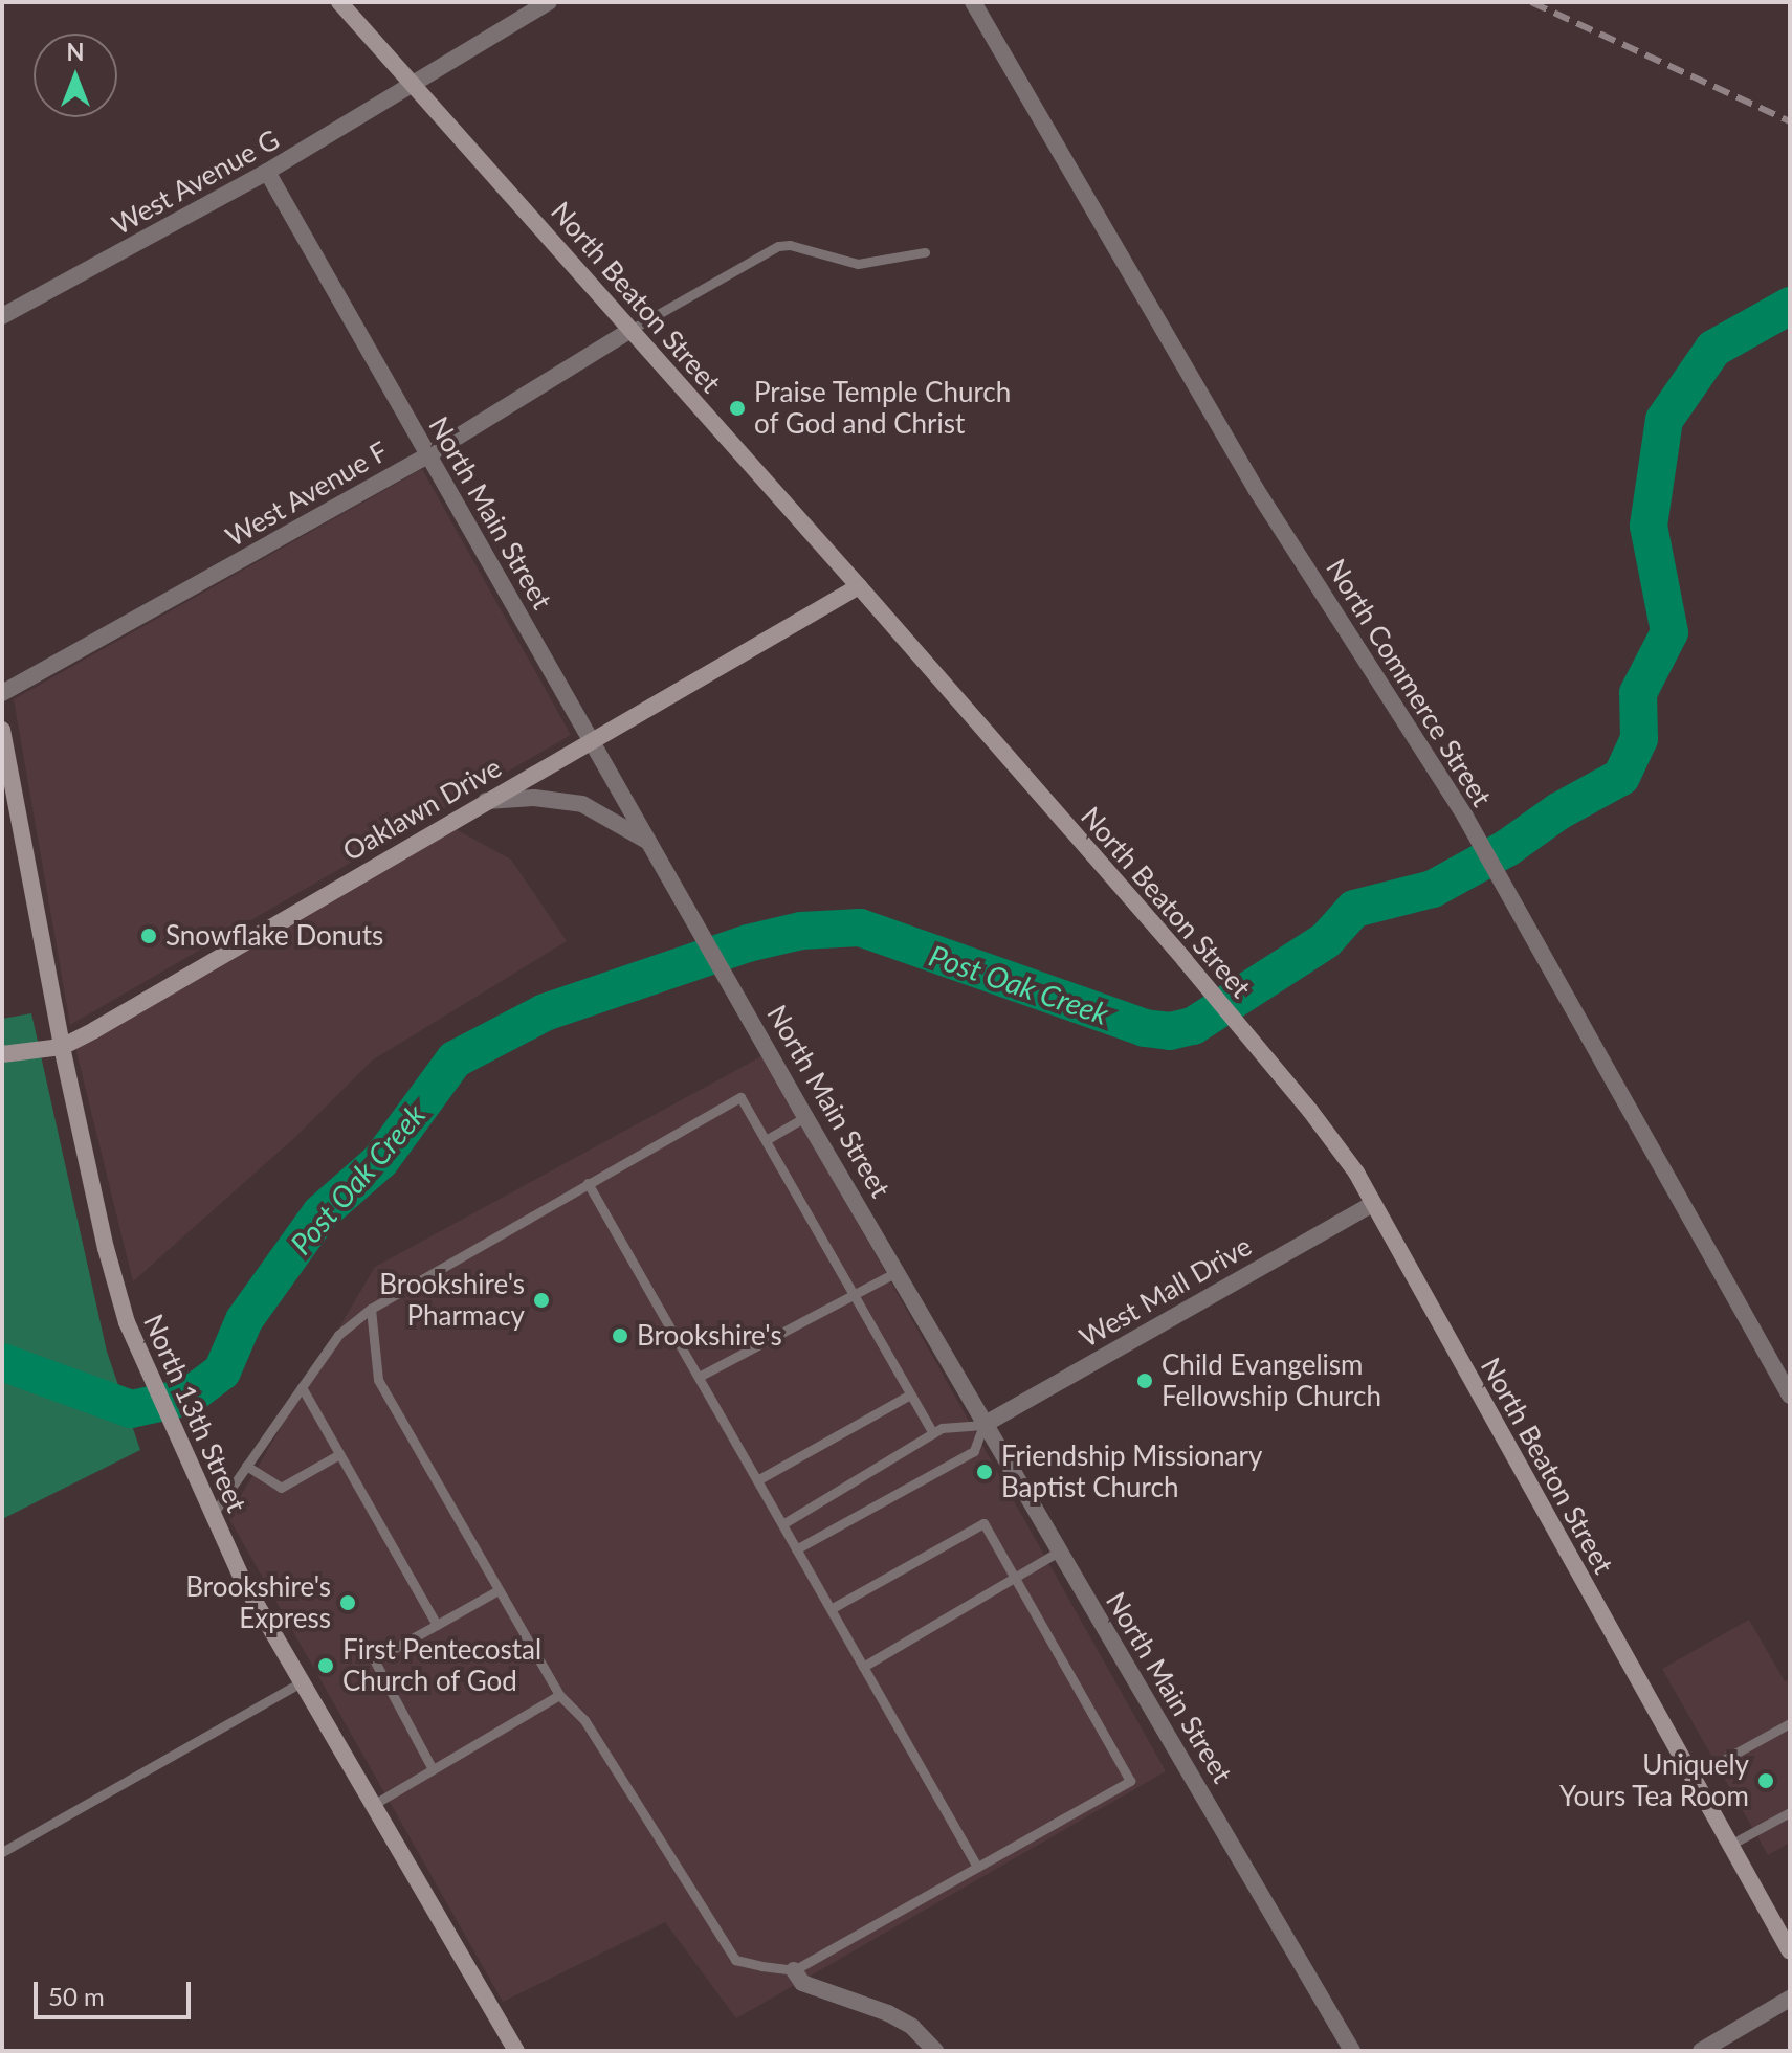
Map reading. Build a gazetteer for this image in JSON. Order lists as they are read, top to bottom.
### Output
{
  "streets": {
    "main road": ["North Beaton Street", "Oaklawn Drive", "North 13th Street"],
    "street": [
      "West Avenue G",
      "West Avenue F",
      "North Main Street",
      "North Commerce Street",
      "West Mall Drive"
    ]
  },
  "crossings": [
    ["West Avenue G", "North Beaton Street"],
    ["West Avenue G", "North Main Street"],
    ["North Beaton Street", "West Avenue F"],
    ["North Beaton Street", "Oaklawn Drive"],
    ["North Beaton Street", "West Mall Drive"],
    ["West Avenue F", "North Main Street"],
    ["North Main Street", "Oaklawn Drive"],
    ["North Main Street", "West Mall Drive"],
    ["Oaklawn Drive", "North 13th Street"]
  ],
  "water": ["Post Oak Creek"],
  "places": [
    "Praise Temple Church of God and Christ",
    "Snowflake Donuts",
    "Brookshire's Pharmacy",
    "Brookshire's",
    "Child Evangelism Fellowship Church",
    "Friendship Missionary Baptist Church",
    "Brookshire's Express",
    "First Pentecostal Church of God",
    "Uniquely Yours Tea Room"
  ],
  "scale_bar": "50 m",
  "north": "top"
}
